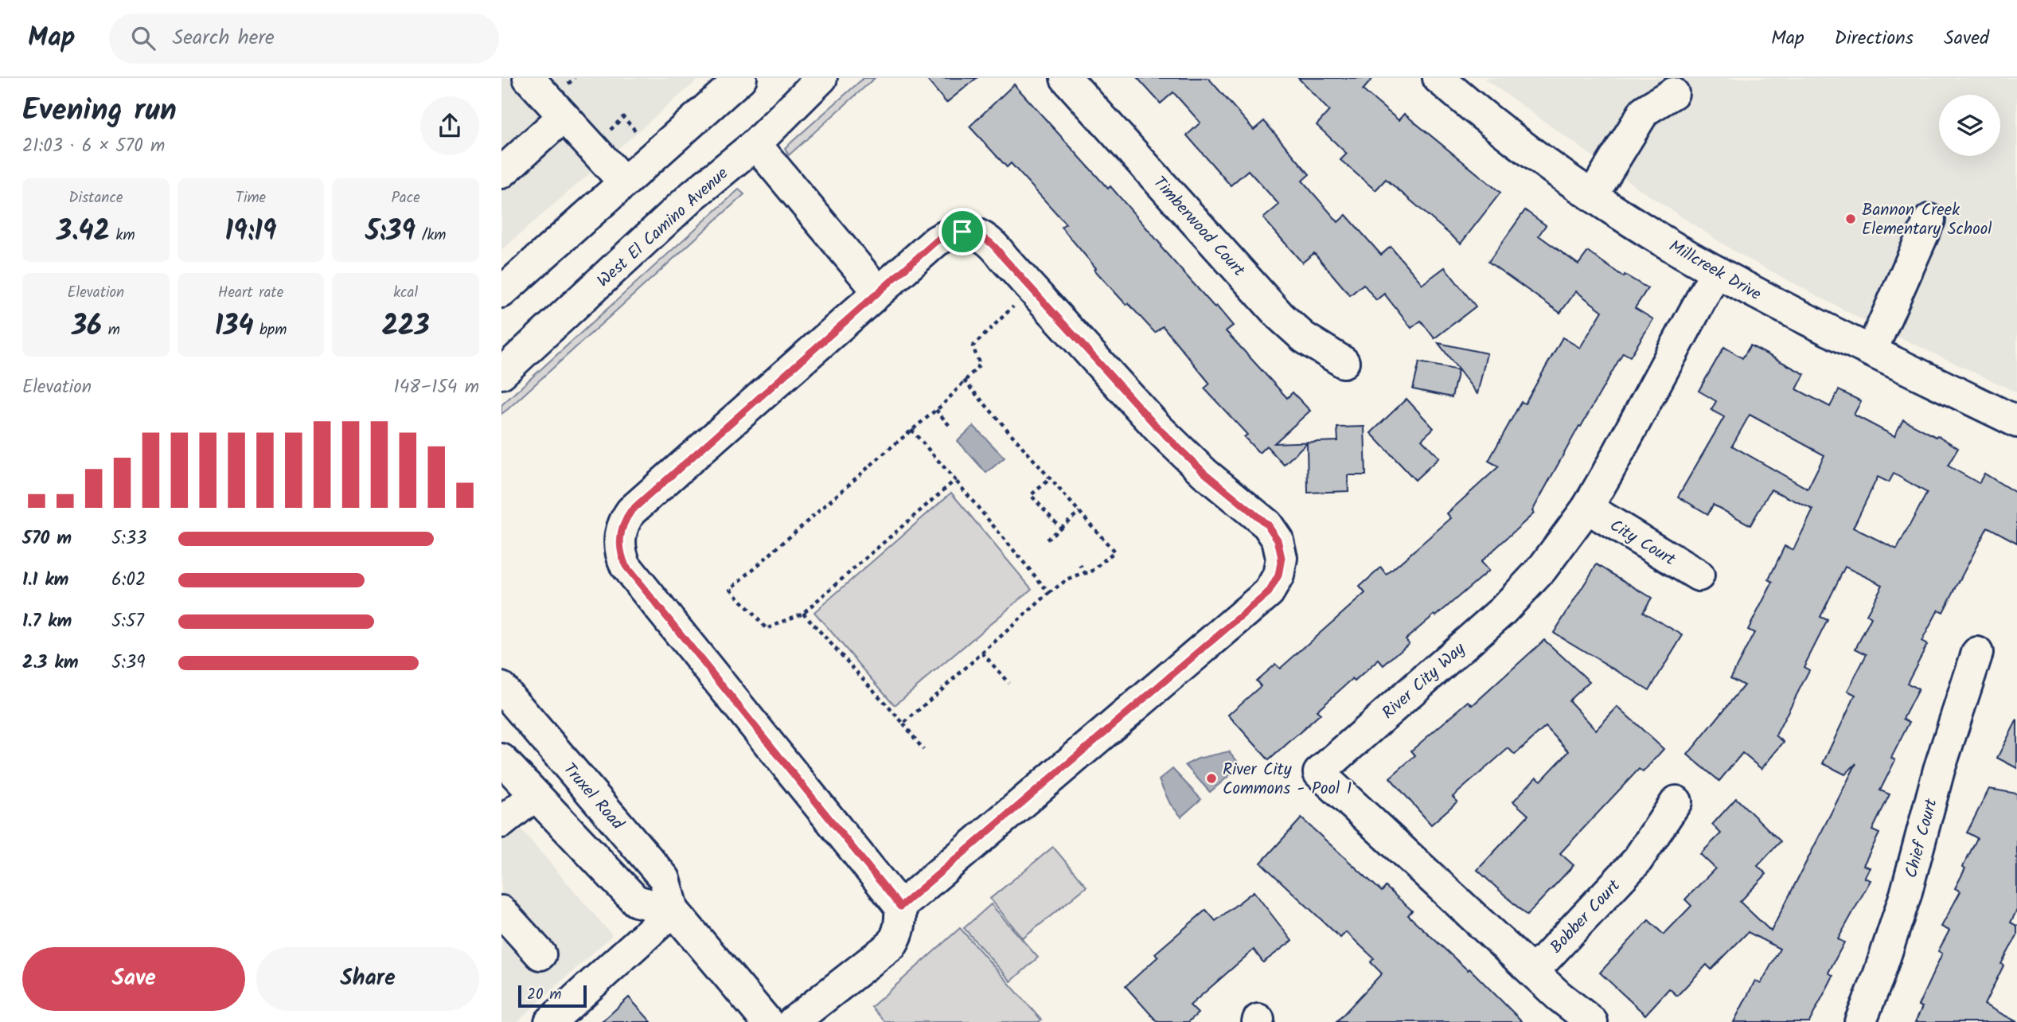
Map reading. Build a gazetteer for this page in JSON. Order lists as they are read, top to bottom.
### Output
{
  "streets": {
    "street": [
      "Timberwood Court",
      "West El Camino Avenue",
      "Millcreek Drive",
      "City Court",
      "River City Way",
      "Truxel Road",
      "Chief Court",
      "Bobber Court"
    ]
  },
  "crossings": [
    ["Millcreek Drive", "River City Way"],
    ["City Court", "River City Way"],
    ["River City Way", "Bobber Court"]
  ],
  "places": ["Bannon Creek Elementary School", "River City Commons - Pool 1"],
  "scale_bar": "20 m",
  "page": {
    "header": "Map",
    "search": "Search here",
    "nav": ["Map", "Directions", "Saved"],
    "heading": ["Evening run", "21:03 · 6 × 570 m"],
    "stats": [
      ["Distance", "3.42 km"],
      ["Time", "19:19"],
      ["Pace", "5:39 /km"],
      ["Elevation", "36 m"],
      ["Heart rate", "134 bpm"],
      ["kcal", "223"]
    ],
    "chart": ["Elevation", "148–154 m"],
    "list": [
      {
        "name": "570 m",
        "note": "5:33"
      },
      {
        "name": "1.1 km",
        "note": "6:02"
      },
      {
        "name": "1.7 km",
        "note": "5:57"
      },
      {
        "name": "2.3 km",
        "note": "5:39"
      }
    ],
    "buttons": ["Save", "Share"],
    "scale": "20 m"
  }
}
